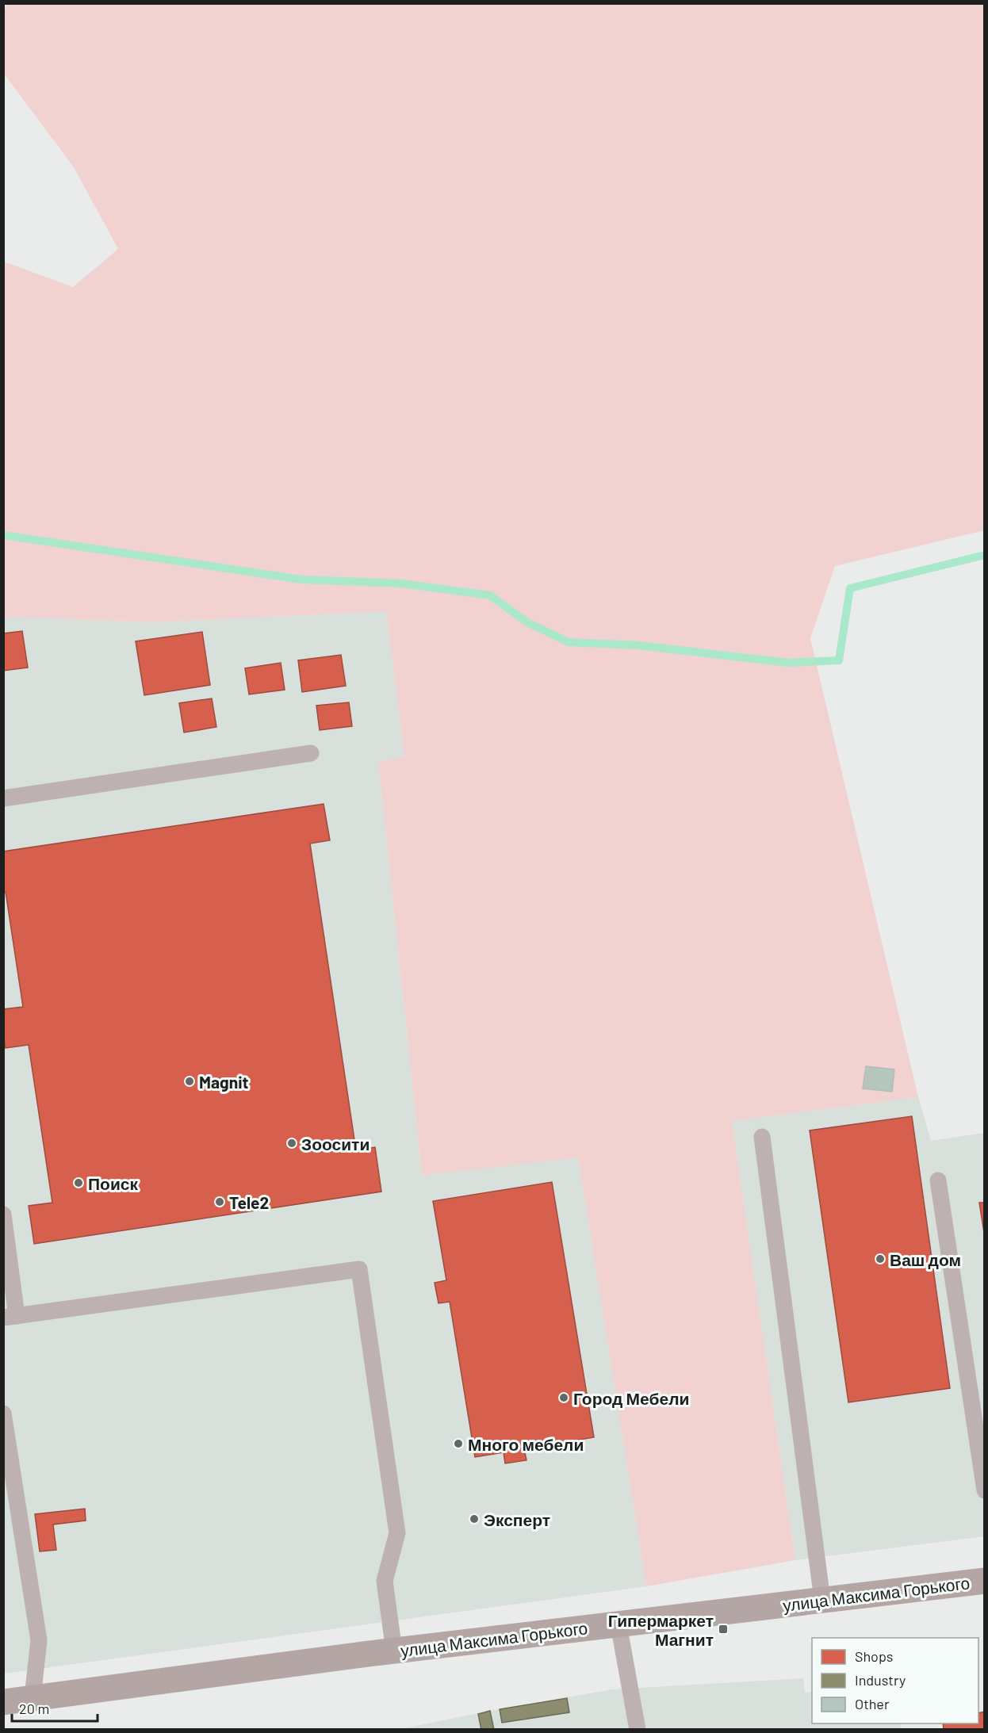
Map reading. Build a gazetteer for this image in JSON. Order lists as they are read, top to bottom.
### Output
{
  "streets": {
    "main road": ["улица Максима Горького"]
  },
  "places": {
    "other": [
      "Magnit",
      "Зоосити",
      "Поиск",
      "Tele2",
      "Ваш дом",
      "Город Мебели",
      "Много мебели",
      "Эксперт"
    ],
    "transit": ["Гипермаркет Магнит"]
  },
  "legend": ["Shops", "Industry", "Other"],
  "scale_bar": "20 m"
}
